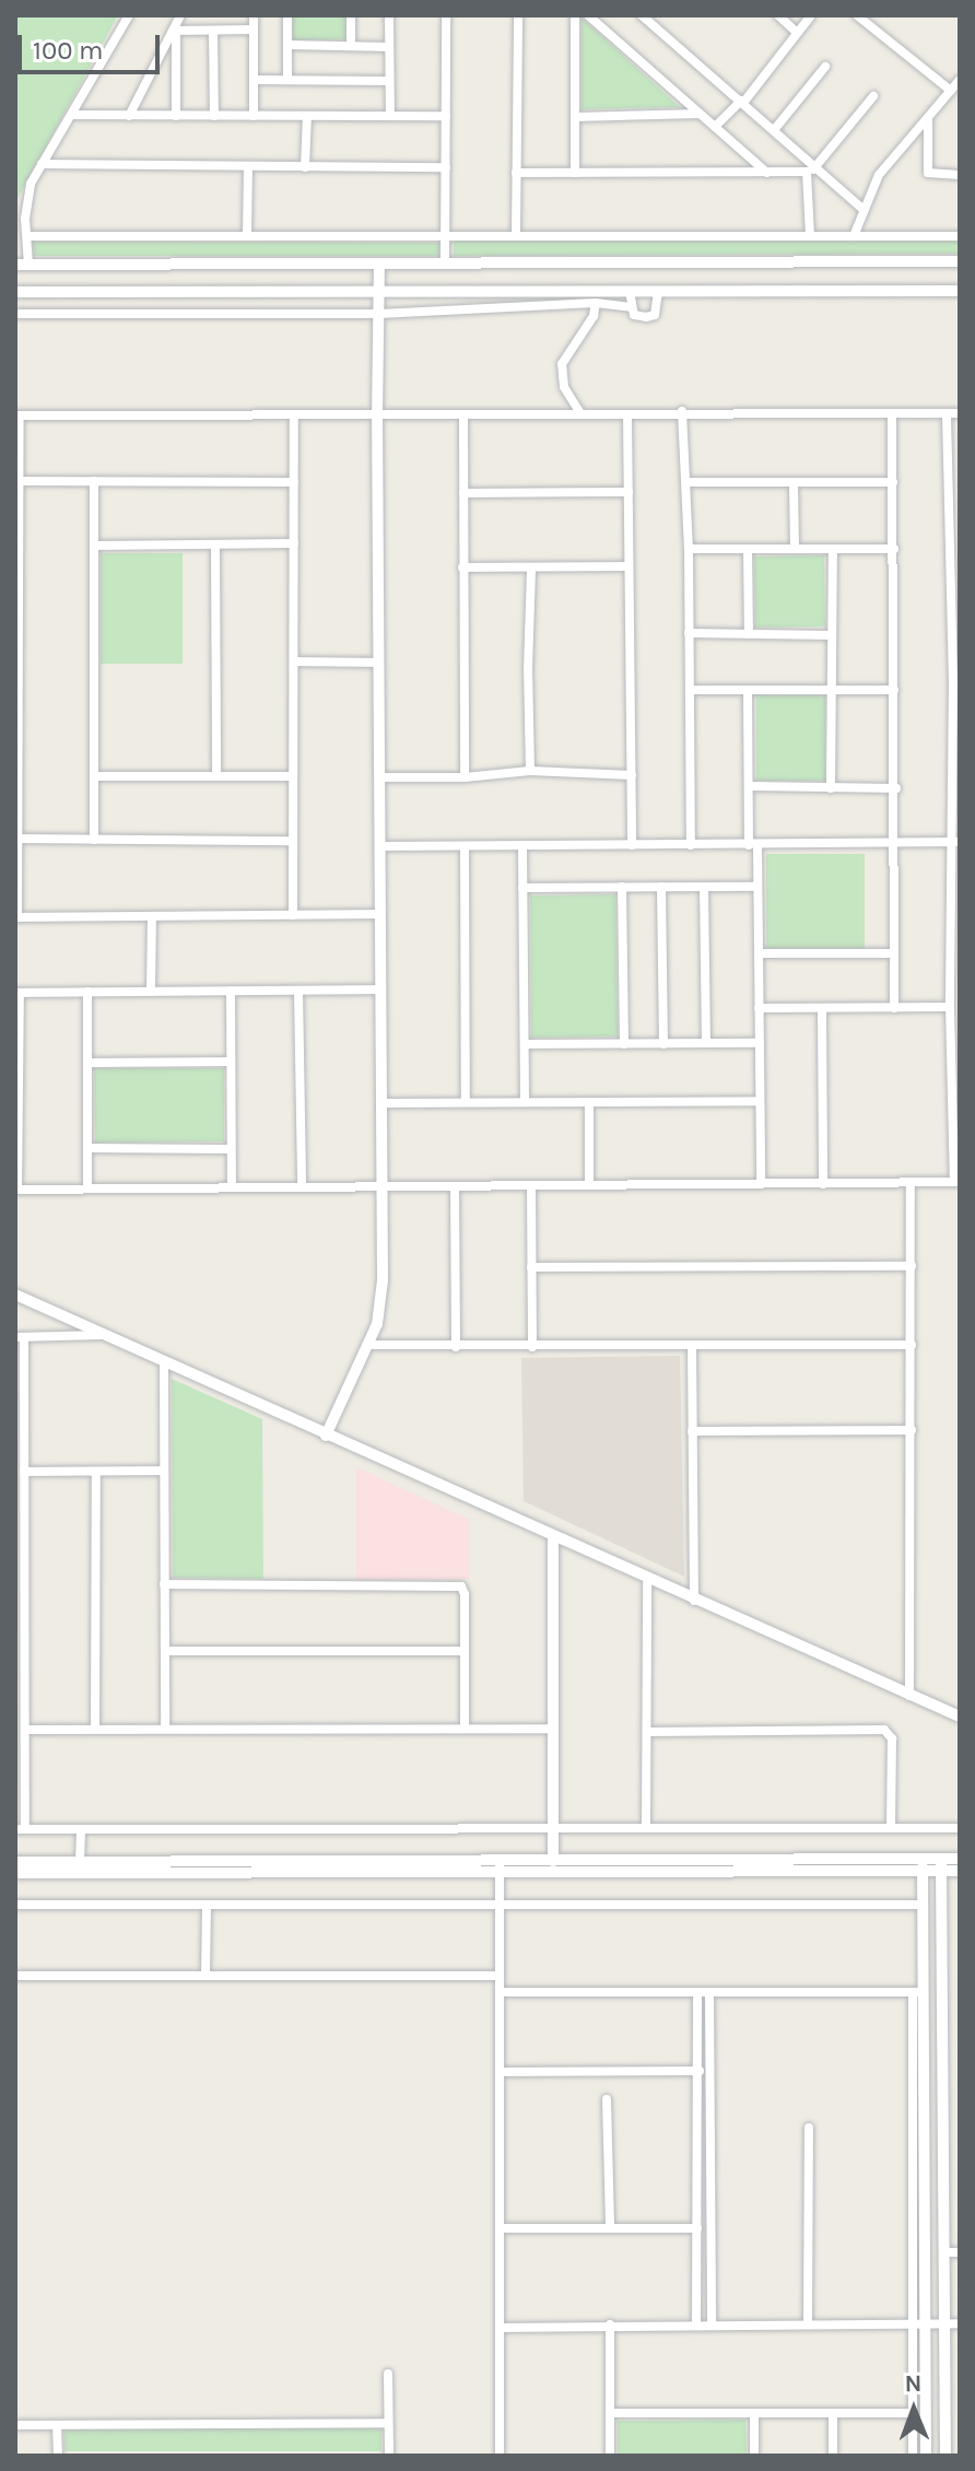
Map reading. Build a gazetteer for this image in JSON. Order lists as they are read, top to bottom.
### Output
{
  "scale_bar": "100 m",
  "north": "top"
}
